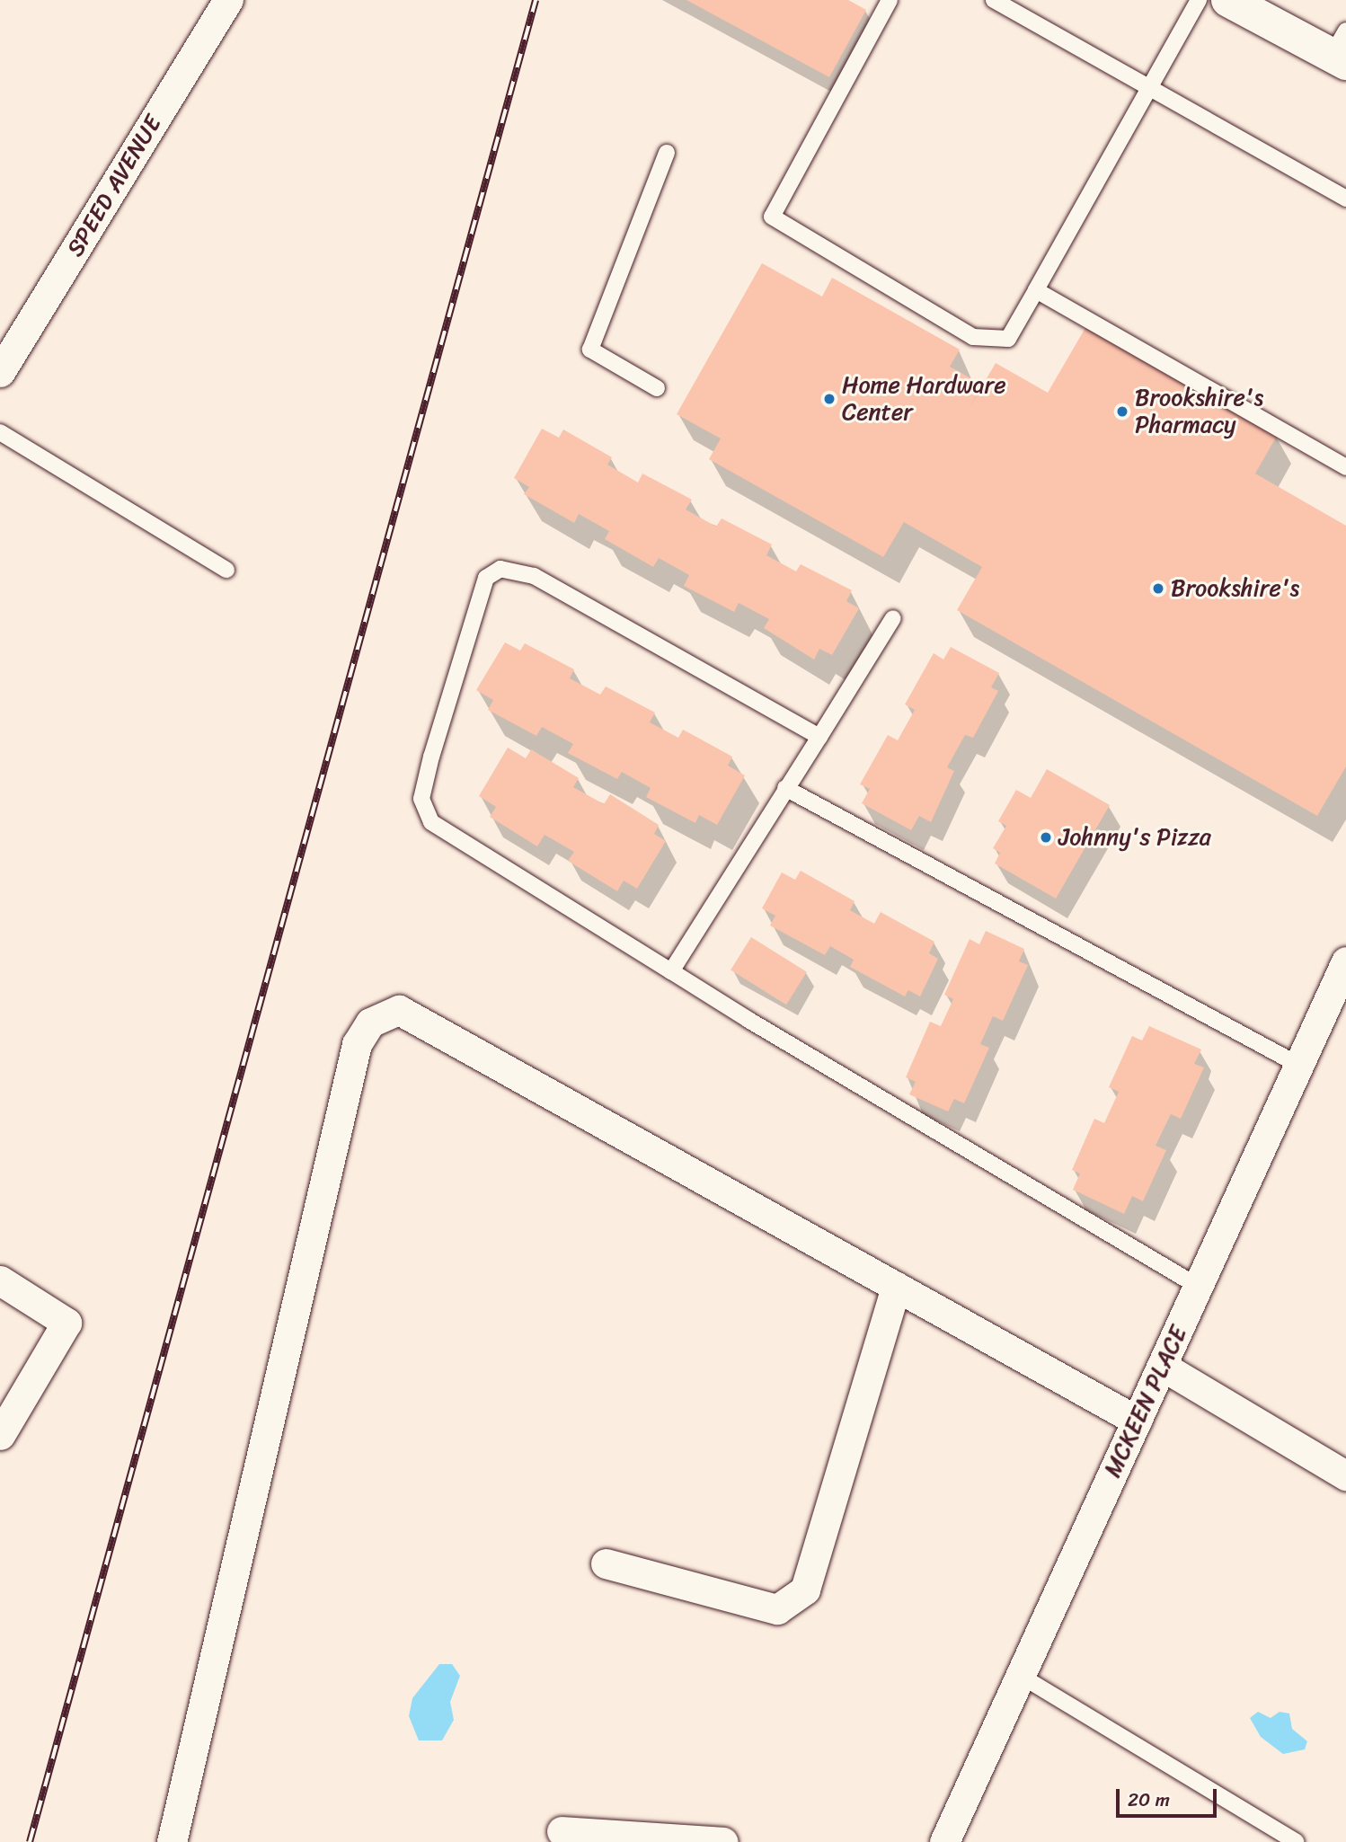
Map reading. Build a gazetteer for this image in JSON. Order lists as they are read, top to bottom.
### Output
{
  "streets": {
    "street": ["SPEED AVENUE", "MCKEEN PLACE"]
  },
  "places": [
    "Home Hardware Center",
    "Brookshire's Pharmacy",
    "Brookshire's",
    "Johnny's Pizza"
  ],
  "scale_bar": "20 m"
}
